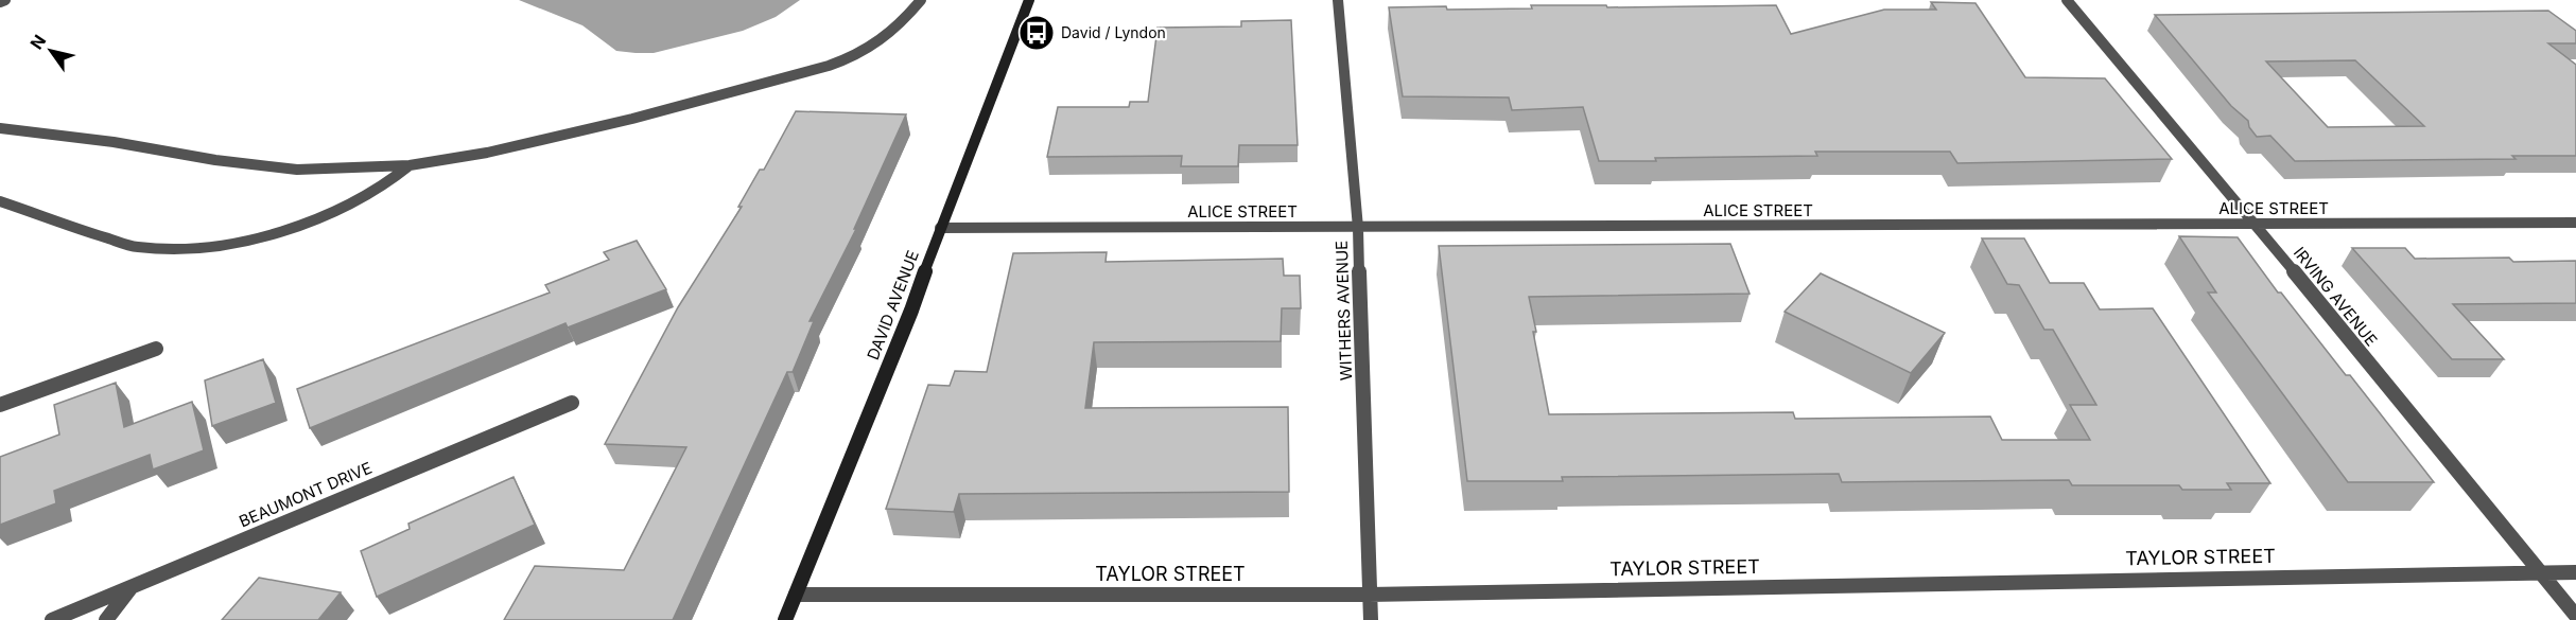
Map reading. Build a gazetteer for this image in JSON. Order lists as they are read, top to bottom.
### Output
{
  "streets": {
    "main road": ["DAVID AVENUE"],
    "street": [
      "ALICE STREET",
      "IRVING AVENUE",
      "WITHERS AVENUE",
      "BEAUMONT DRIVE",
      "TAYLOR STREET"
    ]
  },
  "crossings": [
    ["ALICE STREET", "IRVING AVENUE"],
    ["ALICE STREET", "DAVID AVENUE"],
    ["ALICE STREET", "WITHERS AVENUE"],
    ["IRVING AVENUE", "TAYLOR STREET"],
    ["DAVID AVENUE", "TAYLOR STREET"],
    ["WITHERS AVENUE", "TAYLOR STREET"]
  ],
  "places": {
    "bus stop": ["David / Lyndon"]
  },
  "north": "top left"
}
